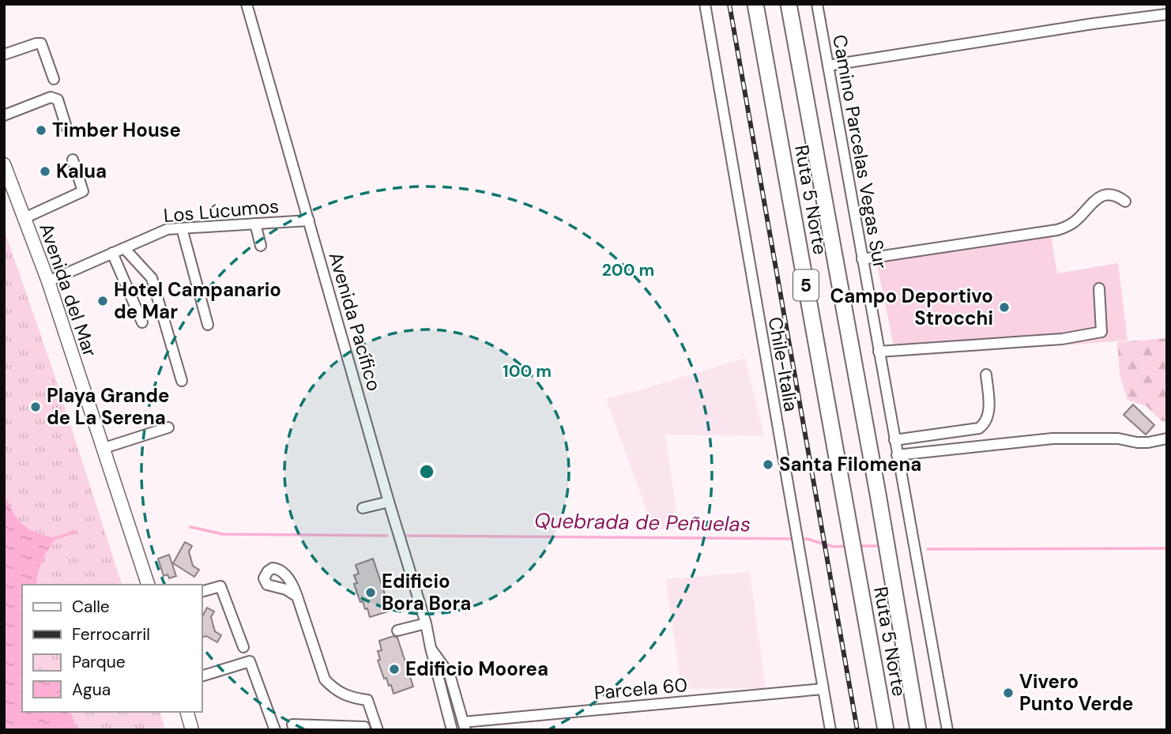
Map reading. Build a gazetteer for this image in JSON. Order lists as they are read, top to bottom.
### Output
{
  "streets": {
    "highway": ["Ruta 5 Norte", "5"],
    "main road": ["Avenida del Mar"],
    "street": [
      "Camino Parcelas Vegas Sur",
      "Los Lúcumos",
      "Avenida Pacífico",
      "Chile-Italia",
      "Parcela 60"
    ]
  },
  "crossings": [
    ["Los Lúcumos", "Avenida del Mar"],
    ["Los Lúcumos", "Avenida Pacífico"],
    ["Avenida Pacífico", "Parcela 60"],
    ["Chile-Italia", "Parcela 60"]
  ],
  "water": ["Quebrada de Peñuelas"],
  "places": [
    "Timber House",
    "Kalua",
    "Hotel Campanario de Mar",
    "Campo Deportivo Strocchi",
    "Playa Grande de La Serena",
    "Santa Filomena",
    "Edificio Bora Bora",
    "Edificio Moorea",
    "Vivero Punto Verde"
  ],
  "legend": [
    "Calle",
    "Ferrocarril",
    "Parque",
    "Agua"
  ],
  "rings": ["200 m", "100 m"]
}
